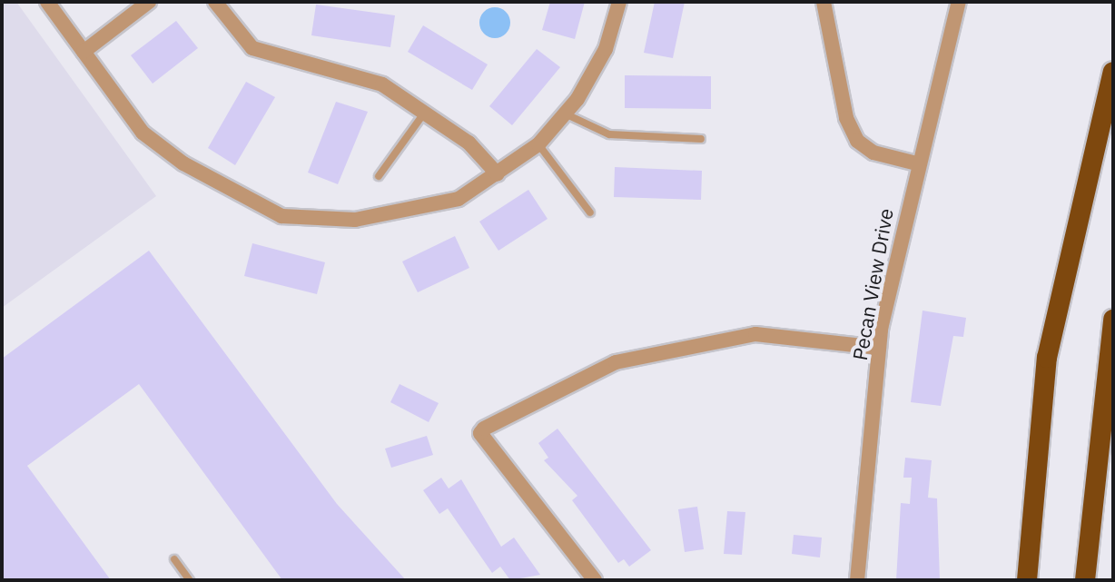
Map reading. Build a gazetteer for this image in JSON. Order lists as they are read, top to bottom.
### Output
{
  "streets": {
    "street": ["Pecan View Drive"]
  }
}
